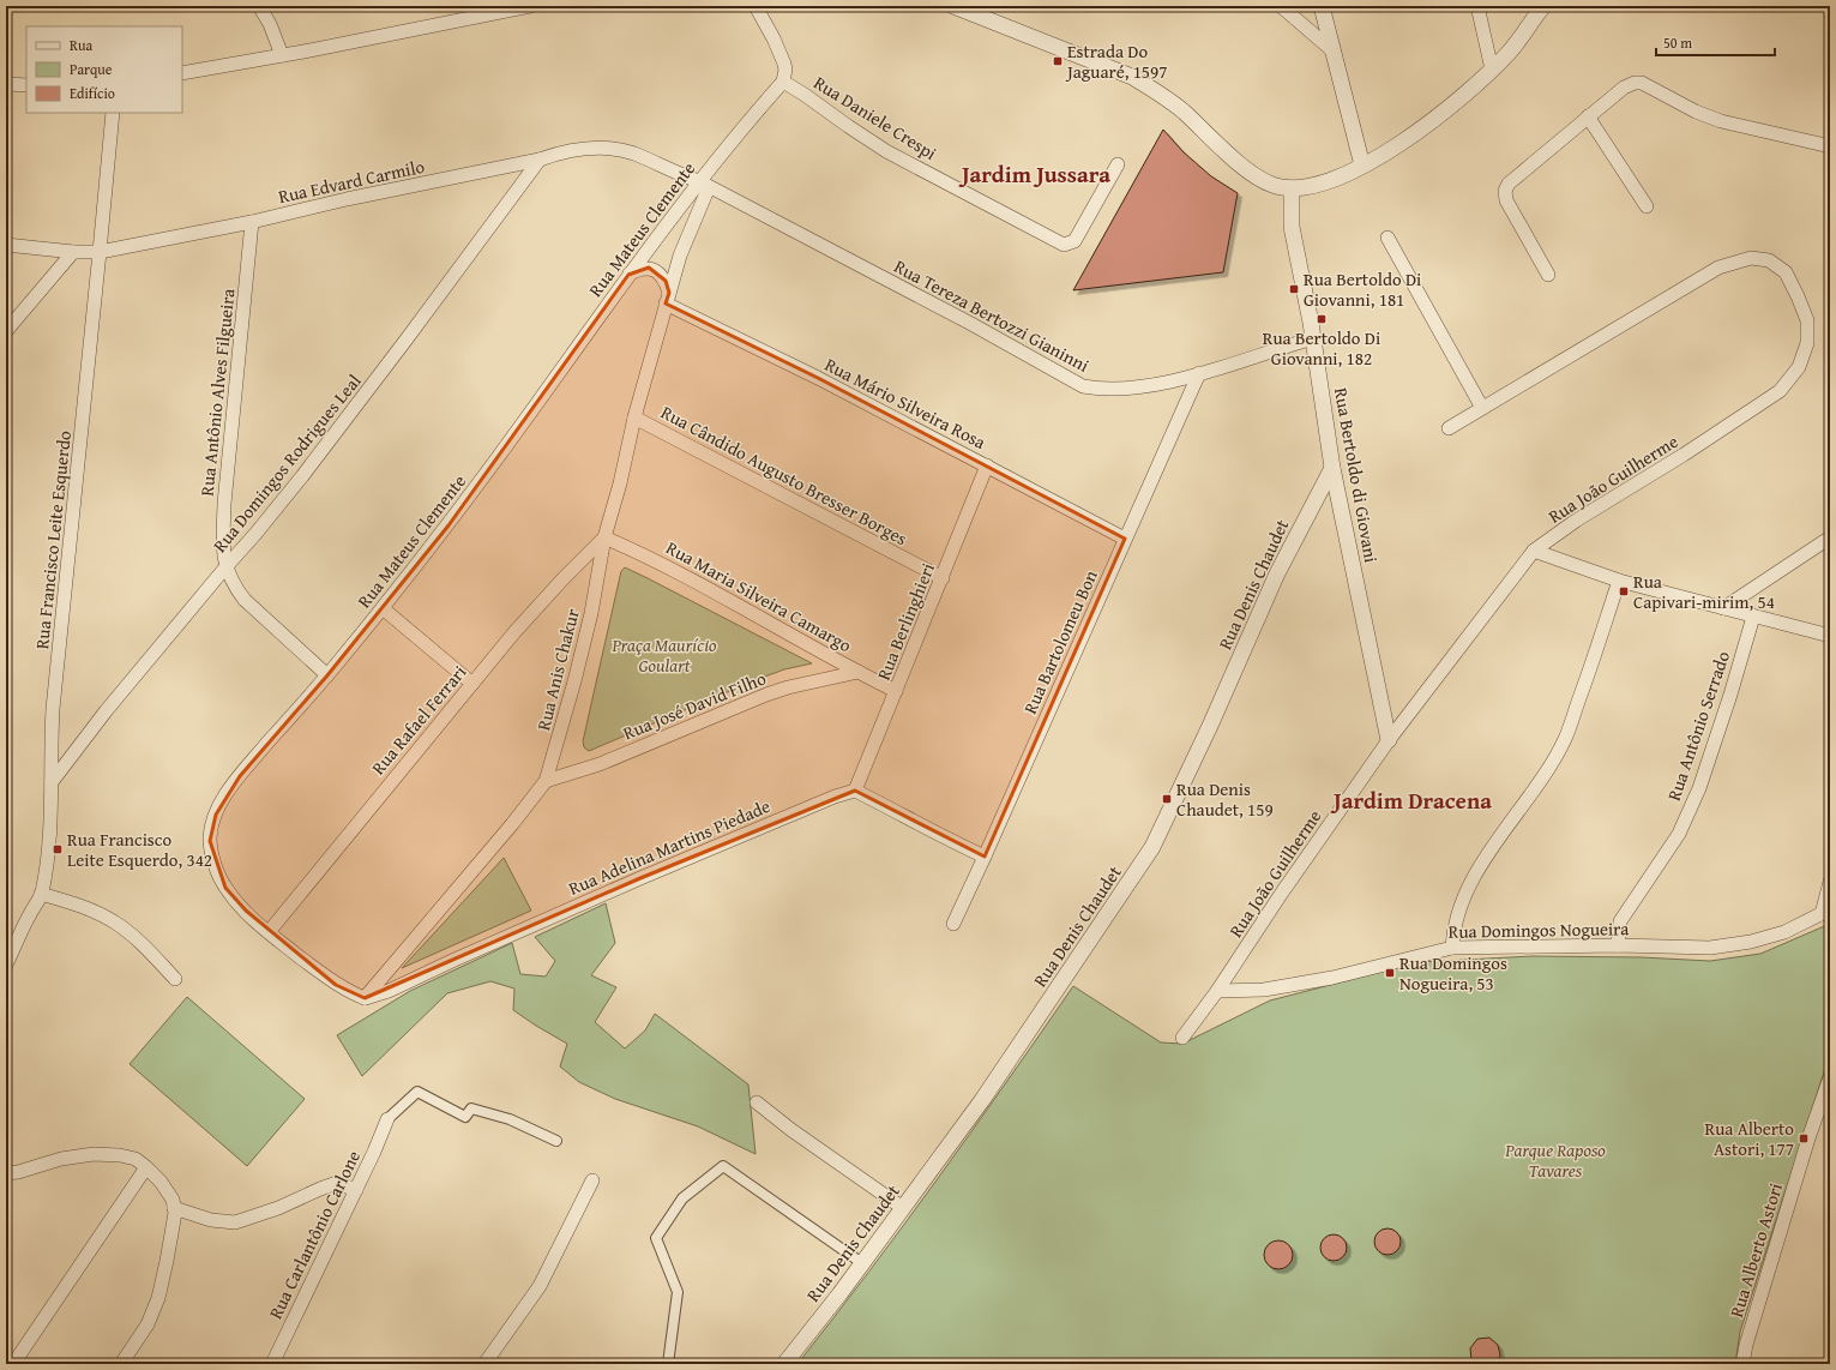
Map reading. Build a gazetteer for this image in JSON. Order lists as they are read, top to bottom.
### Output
{
  "streets": {
    "street": [
      "Rua Daniele Crespi",
      "Rua Edvard Carmilo",
      "Rua Mateus Clemente",
      "Rua Tereza Bertozzi Gianinni",
      "Rua Antônio Alves Filgueira",
      "Rua Mário Silveira Rosa",
      "Rua Domingos Rodrigues Leal",
      "Rua Cândido Augusto Bresser Borges",
      "Rua Bertoldo di Giovani",
      "Rua João Guilherme",
      "Rua Francisco Leite Esquerdo",
      "Rua Denis Chaudet",
      "Rua Maria Silveira Camargo",
      "Rua Berlinghieri",
      "Rua Bartolomeu Bon",
      "Rua Anis Chakur",
      "Rua José David Filho",
      "Rua Rafael Ferrari",
      "Rua Antônio Serrado",
      "Rua Adelina Martins Piedade",
      "Rua Domingos Nogueira",
      "Rua Carlantônio Carlone",
      "Rua Alberto Astori"
    ]
  },
  "crossings": [
    ["Rua Daniele Crespi", "Rua Mateus Clemente"],
    ["Rua Edvard Carmilo", "Rua Mateus Clemente"],
    ["Rua Edvard Carmilo", "Rua Tereza Bertozzi Gianinni"],
    ["Rua Edvard Carmilo", "Rua Antônio Alves Filgueira"],
    ["Rua Edvard Carmilo", "Rua Domingos Rodrigues Leal"],
    ["Rua Edvard Carmilo", "Rua Francisco Leite Esquerdo"],
    ["Rua Edvard Carmilo", "Rua Anis Chakur"],
    ["Rua Mateus Clemente", "Rua Tereza Bertozzi Gianinni"],
    ["Rua Mateus Clemente", "Rua Anis Chakur"],
    ["Rua Mateus Clemente", "Rua Rafael Ferrari"],
    ["Rua Mateus Clemente", "Rua Adelina Martins Piedade"],
    ["Rua Tereza Bertozzi Gianinni", "Rua Bertoldo di Giovani"],
    ["Rua Tereza Bertozzi Gianinni", "Rua Bartolomeu Bon"],
    ["Rua Tereza Bertozzi Gianinni", "Rua Anis Chakur"],
    ["Rua Antônio Alves Filgueira", "Rua Domingos Rodrigues Leal"],
    ["Rua Mário Silveira Rosa", "Rua Berlinghieri"],
    ["Rua Mário Silveira Rosa", "Rua Bartolomeu Bon"],
    ["Rua Mário Silveira Rosa", "Rua Anis Chakur"],
    ["Rua Domingos Rodrigues Leal", "Rua Francisco Leite Esquerdo"],
    ["Rua Cândido Augusto Bresser Borges", "Rua Berlinghieri"],
    ["Rua Cândido Augusto Bresser Borges", "Rua Anis Chakur"],
    ["Rua Bertoldo di Giovani", "Rua João Guilherme"],
    ["Rua Bertoldo di Giovani", "Rua Denis Chaudet"],
    ["Rua João Guilherme", "Rua Domingos Nogueira"],
    ["Rua Maria Silveira Camargo", "Rua Berlinghieri"],
    ["Rua Maria Silveira Camargo", "Rua Anis Chakur"],
    ["Rua Maria Silveira Camargo", "Rua José David Filho"],
    ["Rua Maria Silveira Camargo", "Rua Rafael Ferrari"],
    ["Rua Berlinghieri", "Rua Adelina Martins Piedade"],
    ["Rua Anis Chakur", "Rua José David Filho"],
    ["Rua Anis Chakur", "Rua Rafael Ferrari"],
    ["Rua Anis Chakur", "Rua Adelina Martins Piedade"],
    ["Rua Antônio Serrado", "Rua Domingos Nogueira"]
  ],
  "districts": ["Jardim Jussara", "Jardim Dracena"],
  "parks": ["Praça Maurício Goulart", "Parque Raposo Tavares"],
  "places": {
    "transit": [
      "Estrada Do Jaguaré, 1597",
      "Rua Bertoldo Di Giovanni, 181",
      "Rua Bertoldo Di Giovanni, 182",
      "Rua Capivari-mirim, 54",
      "Rua Denis Chaudet, 159",
      "Rua Francisco Leite Esquerdo, 342",
      "Rua Domingos Nogueira, 53",
      "Rua Alberto Astori, 177"
    ]
  },
  "legend": ["Rua", "Parque", "Edifício"],
  "scale_bar": "50 m"
}
